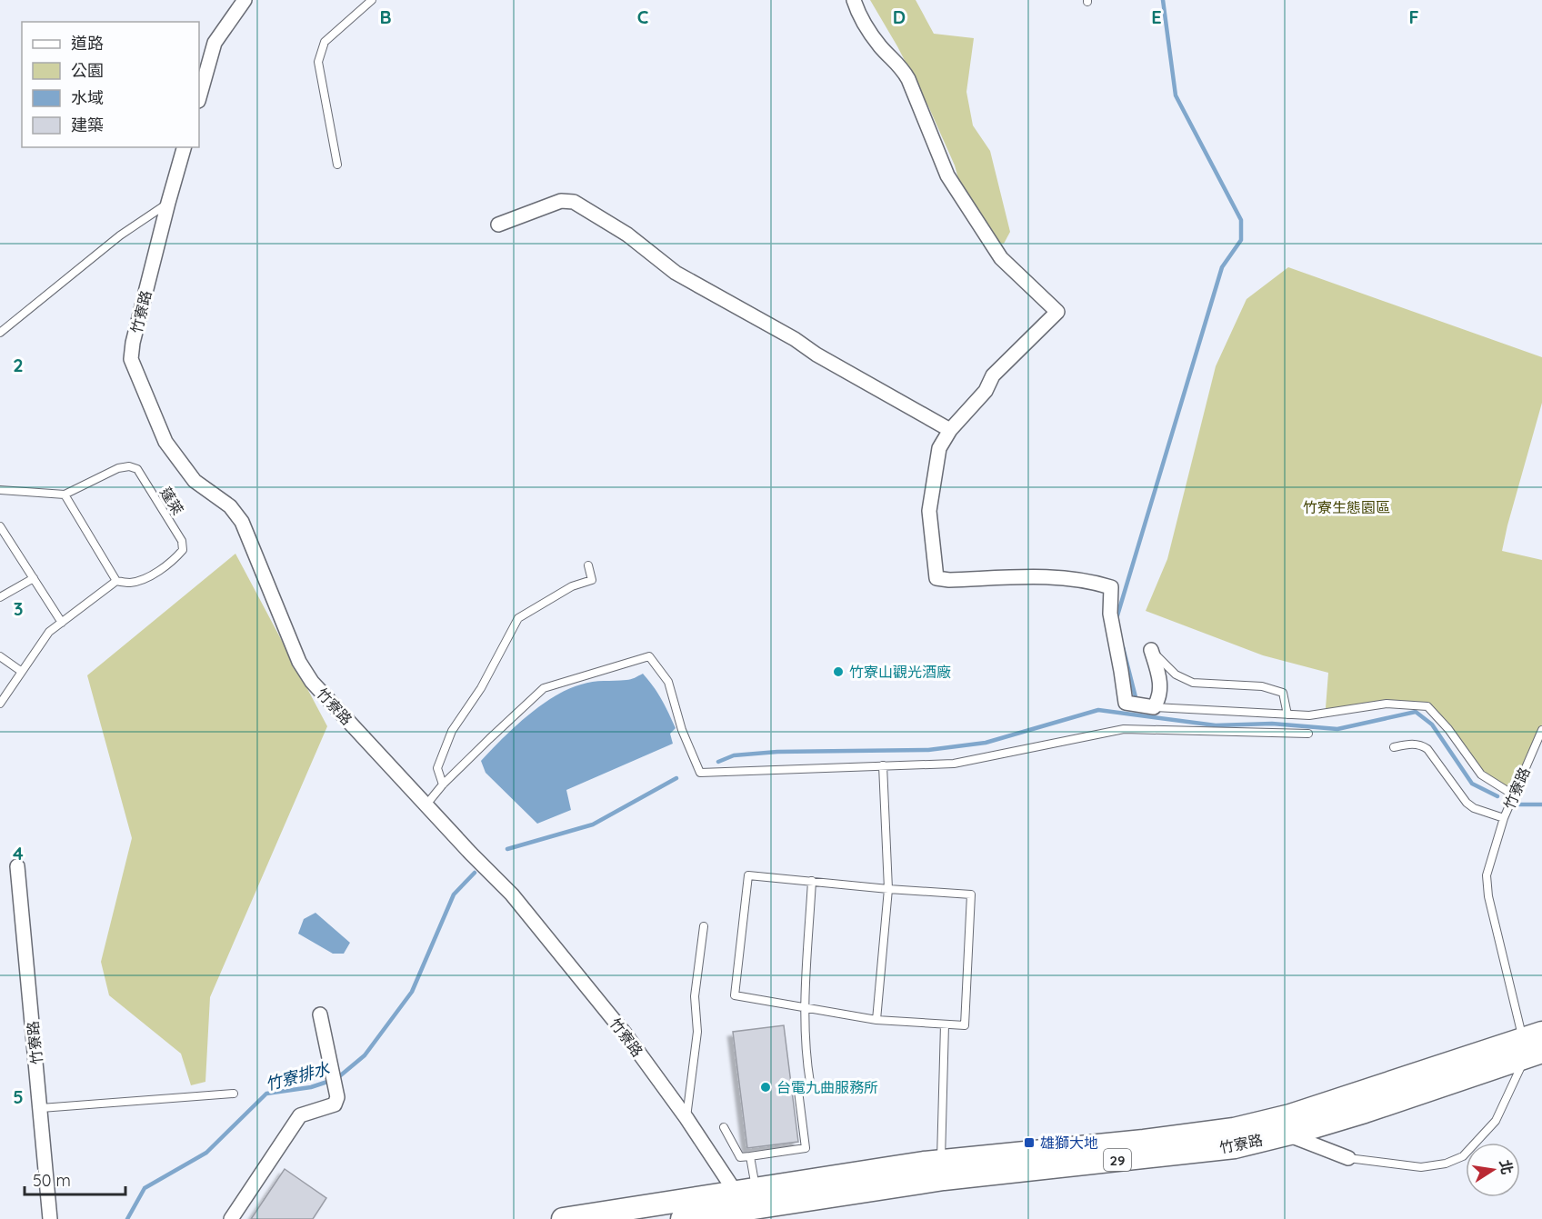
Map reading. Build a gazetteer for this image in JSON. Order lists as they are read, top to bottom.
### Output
{
  "streets": {
    "main road": ["竹寮路", "29"],
    "lane": ["蓬萊"]
  },
  "water": ["竹寮排水"],
  "parks": ["竹寮生態園區"],
  "places": {
    "other": ["竹寮山觀光酒廠", "台電九曲服務所"],
    "transit": ["雄獅大地"]
  },
  "legend": [
    "道路",
    "公園",
    "水域",
    "建築"
  ],
  "scale_bar": "50 m",
  "north": "right",
  "grid": {
    "columns": [
      "B",
      "C",
      "D",
      "E",
      "F"
    ],
    "rows": [
      "2",
      "3",
      "4",
      "5"
    ]
  }
}
